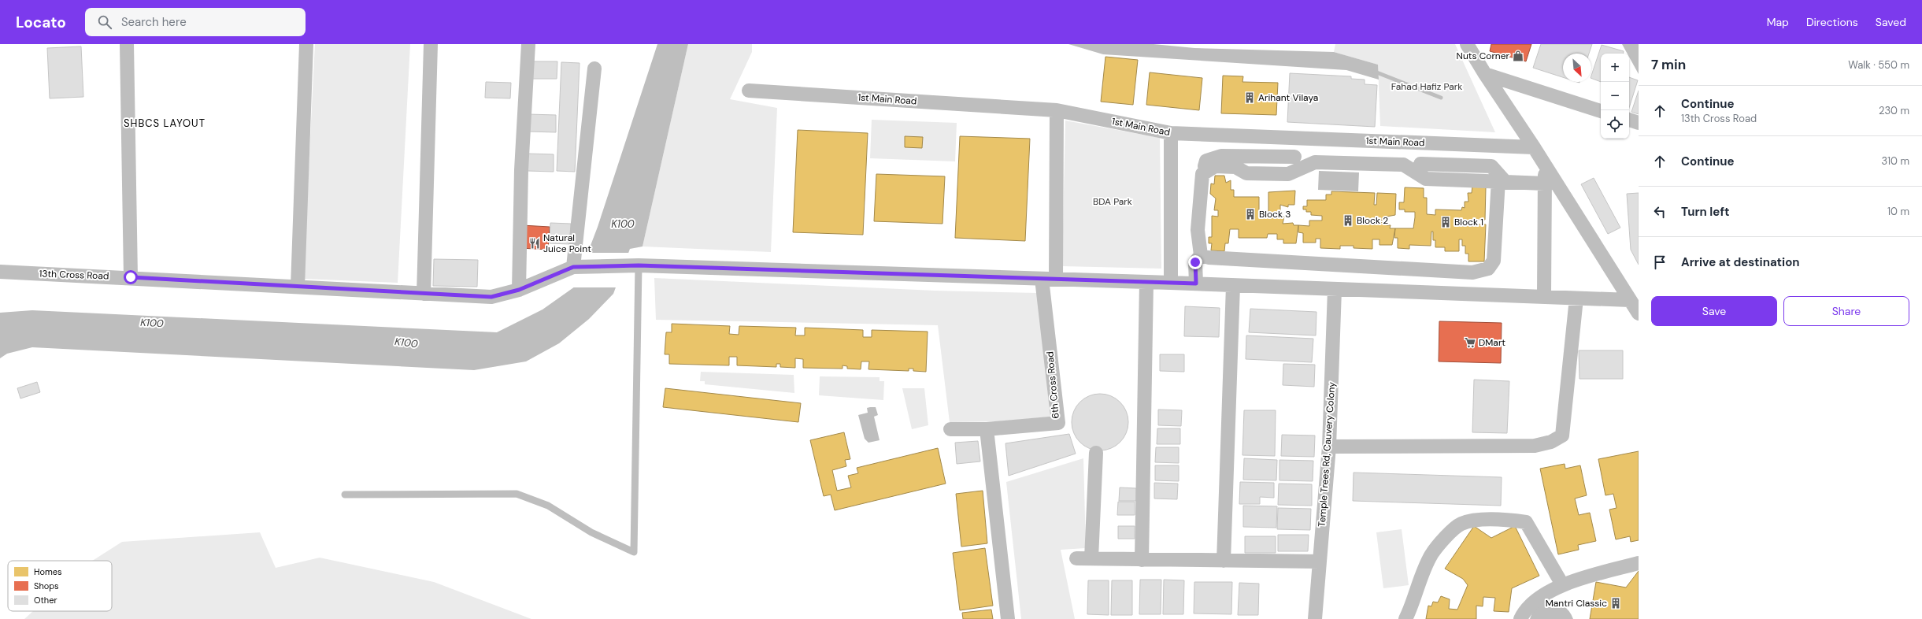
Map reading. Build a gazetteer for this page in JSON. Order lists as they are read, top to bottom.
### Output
{
  "streets": {
    "street": [
      "1st Main Road",
      "13th Cross Road",
      "6th Cross Road",
      "Temple Trees Rd, Cauvery Colony"
    ]
  },
  "districts": ["SHBCS LAYOUT"],
  "water": ["K100"],
  "parks": ["Fahad Hafiz Park", "BDA Park"],
  "places": {
    "shop": ["Nuts Corner"],
    "building": [
      "Arihant Vilaya",
      "Block 3",
      "Block 2",
      "Block 1",
      "Mantri Classic"
    ],
    "restaurant": ["Natural Juice Point"],
    "supermarket": ["DMart"]
  },
  "legend": ["Homes", "Shops", "Other"],
  "north": "bottom right",
  "page": {
    "header": "Locato",
    "search": "Search here",
    "nav": ["Map", "Directions", "Saved"],
    "heading": ["7 min", "Walk · 550 m"],
    "map_buttons": ["+", "−"],
    "list": [
      ["Continue", "13th Cross Road", "230 m"],
      ["Continue", "310 m"],
      ["Turn left", "10 m"],
      "Arrive at destination"
    ],
    "buttons": ["Save", "Share"]
  }
}
